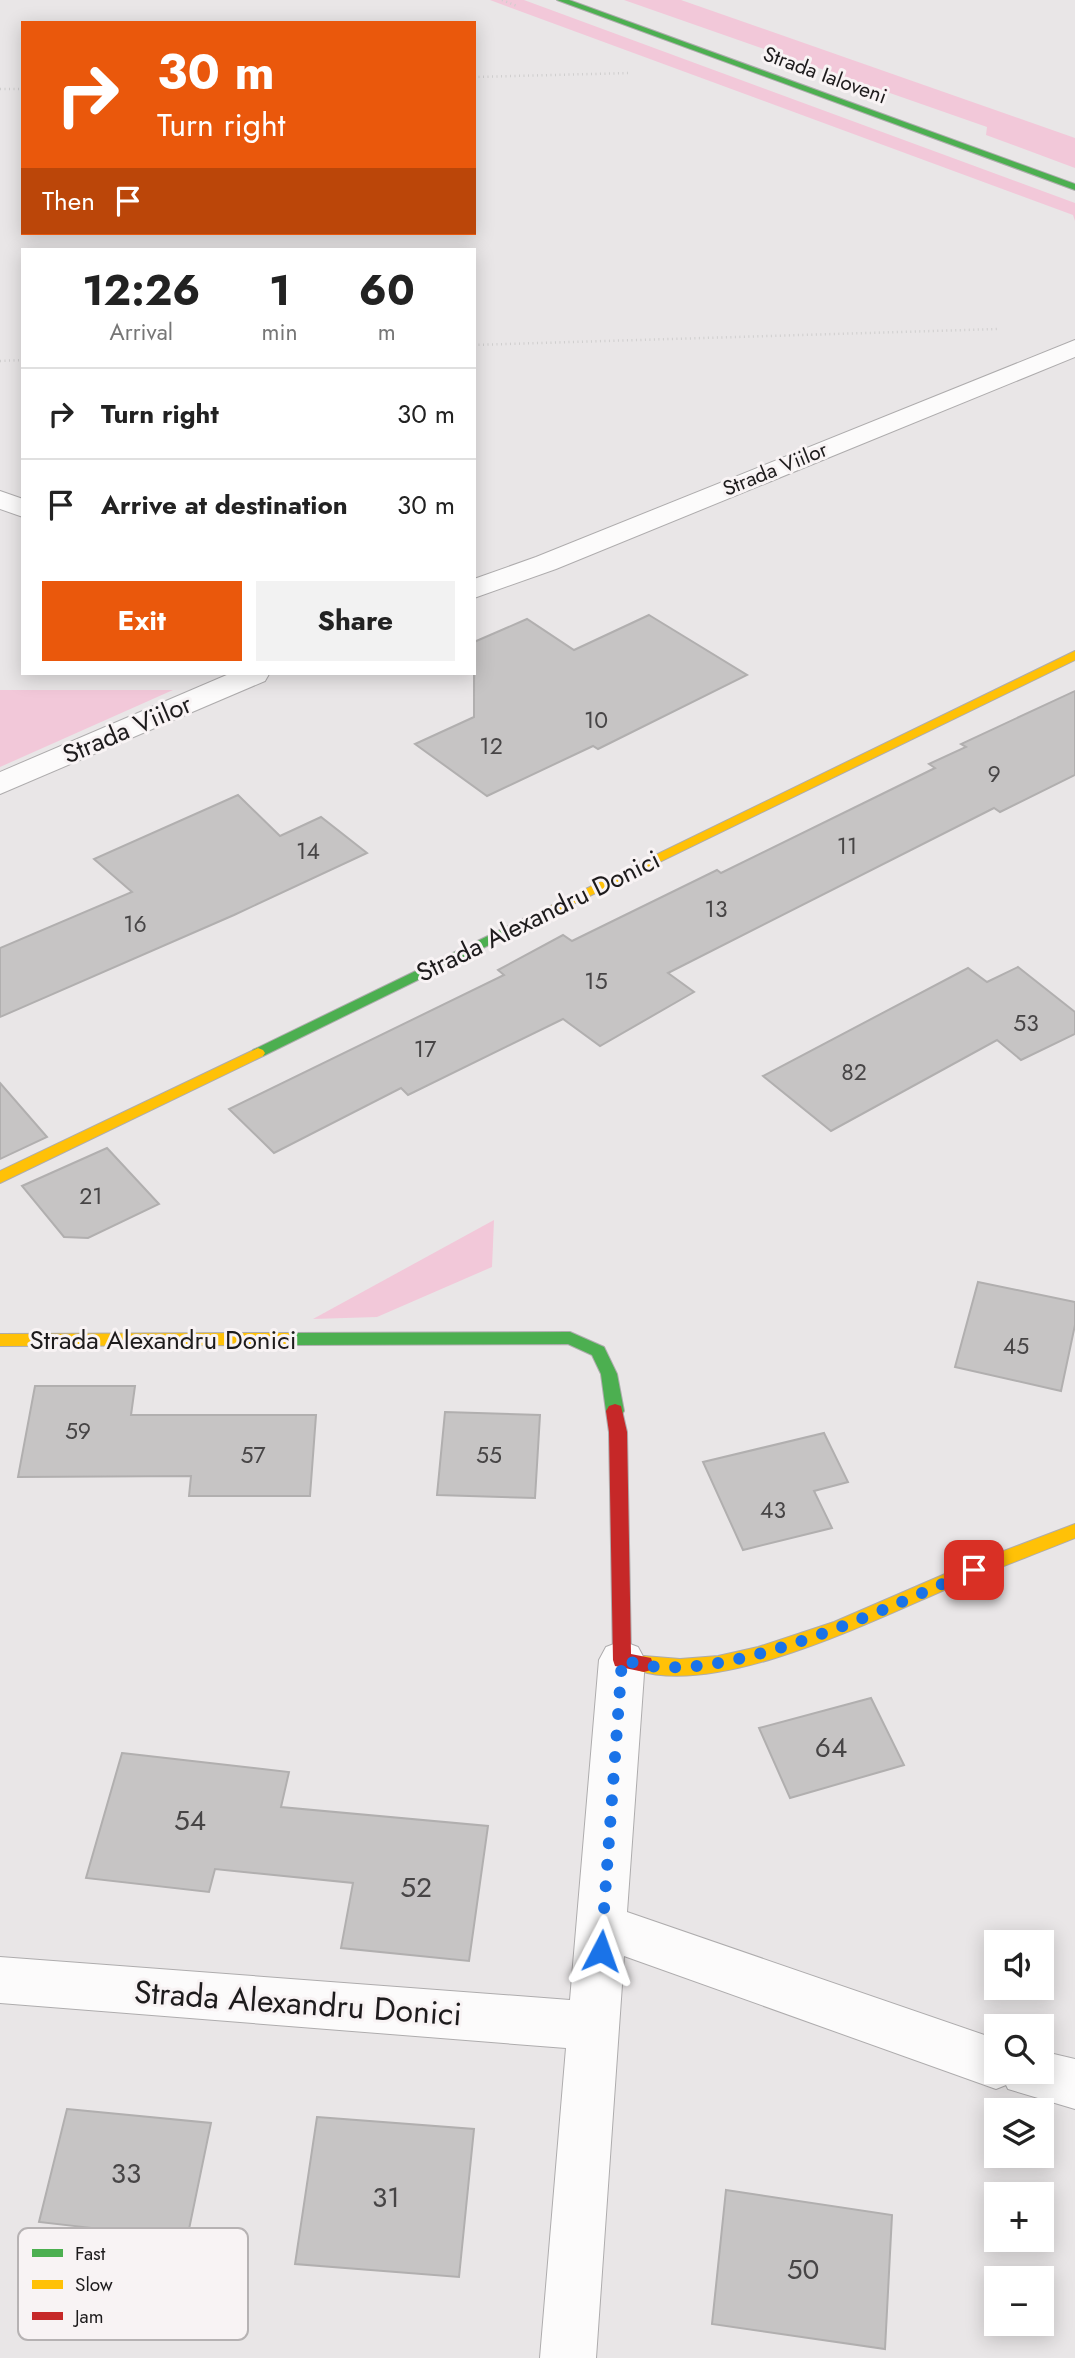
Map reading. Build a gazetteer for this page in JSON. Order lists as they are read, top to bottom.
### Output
{
  "streets": {
    "street": ["Strada Ialoveni", "Strada Viilor", "Strada Alexandru Donici"]
  },
  "house_numbers": [
    "10",
    "12",
    "9",
    "11",
    "14",
    "13",
    "16",
    "15",
    "53",
    "17",
    "82",
    "21",
    "45",
    "59",
    "57",
    "55",
    "43",
    "64",
    "54",
    "52",
    "33",
    "31",
    "50"
  ],
  "legend": ["Fast", "Slow", "Jam"],
  "page": {
    "turn": ["30 m", "Turn right"],
    "then": "Then",
    "eta": [
      "12:26",
      "Arrival",
      "1",
      "min",
      "60",
      "m"
    ],
    "list": [
      {
        "name": "Turn right",
        "value": "30 m"
      },
      {
        "name": "Arrive at destination",
        "value": "30 m"
      }
    ],
    "buttons": ["Exit", "Share"],
    "map_buttons": ["+", "−"]
  }
}
